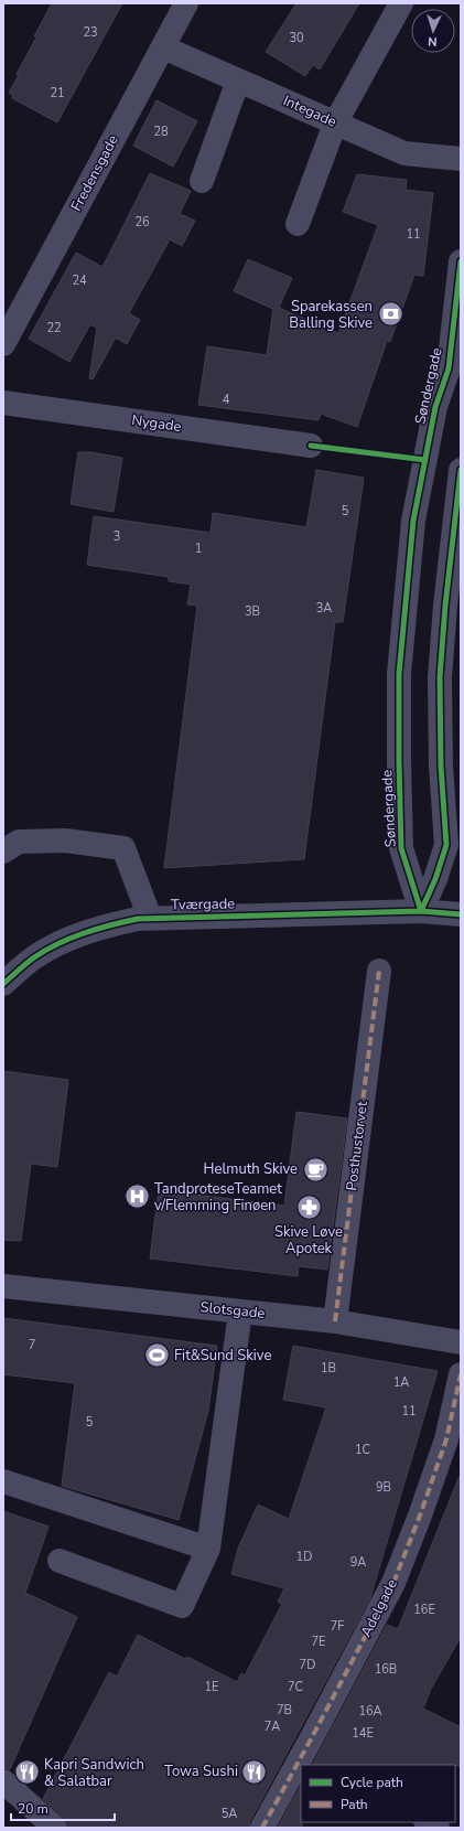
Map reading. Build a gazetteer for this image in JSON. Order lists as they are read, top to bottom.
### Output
{
  "streets": {
    "street": [
      "Integade",
      "Fredensgade",
      "Søndergade",
      "Nygade",
      "Tværgade",
      "Posthustorvet",
      "Slotsgade",
      "Adelgade"
    ]
  },
  "crossings": [
    ["Integade", "Fredensgade"],
    ["Søndergade", "Tværgade"],
    ["Posthustorvet", "Slotsgade"]
  ],
  "places": {
    "bank": ["Sparekassen Balling Skive"],
    "cafe": ["Helmuth Skive"],
    "hospital": ["TandproteseTeamet v/Flemming Finøen"],
    "pharmacy": ["Skive Løve Apotek"],
    "sports": ["Fit&Sund Skive"],
    "restaurant": ["Towa Sushi", "Kapri Sandwich & Salatbar"]
  },
  "house_numbers": [
    "23",
    "30",
    "21",
    "28",
    "26",
    "11",
    "24",
    "22",
    "4",
    "5",
    "3",
    "1",
    "3A",
    "3B",
    "7",
    "1B",
    "1A",
    "11",
    "5",
    "1C",
    "9B",
    "1D",
    "9A",
    "16E",
    "7F",
    "7E",
    "7D",
    "16B",
    "1E",
    "7C",
    "7B",
    "16A",
    "7A",
    "14E",
    "5A"
  ],
  "legend": ["Cycle path", "Path"],
  "scale_bar": "20 m",
  "north": "bottom"
}
